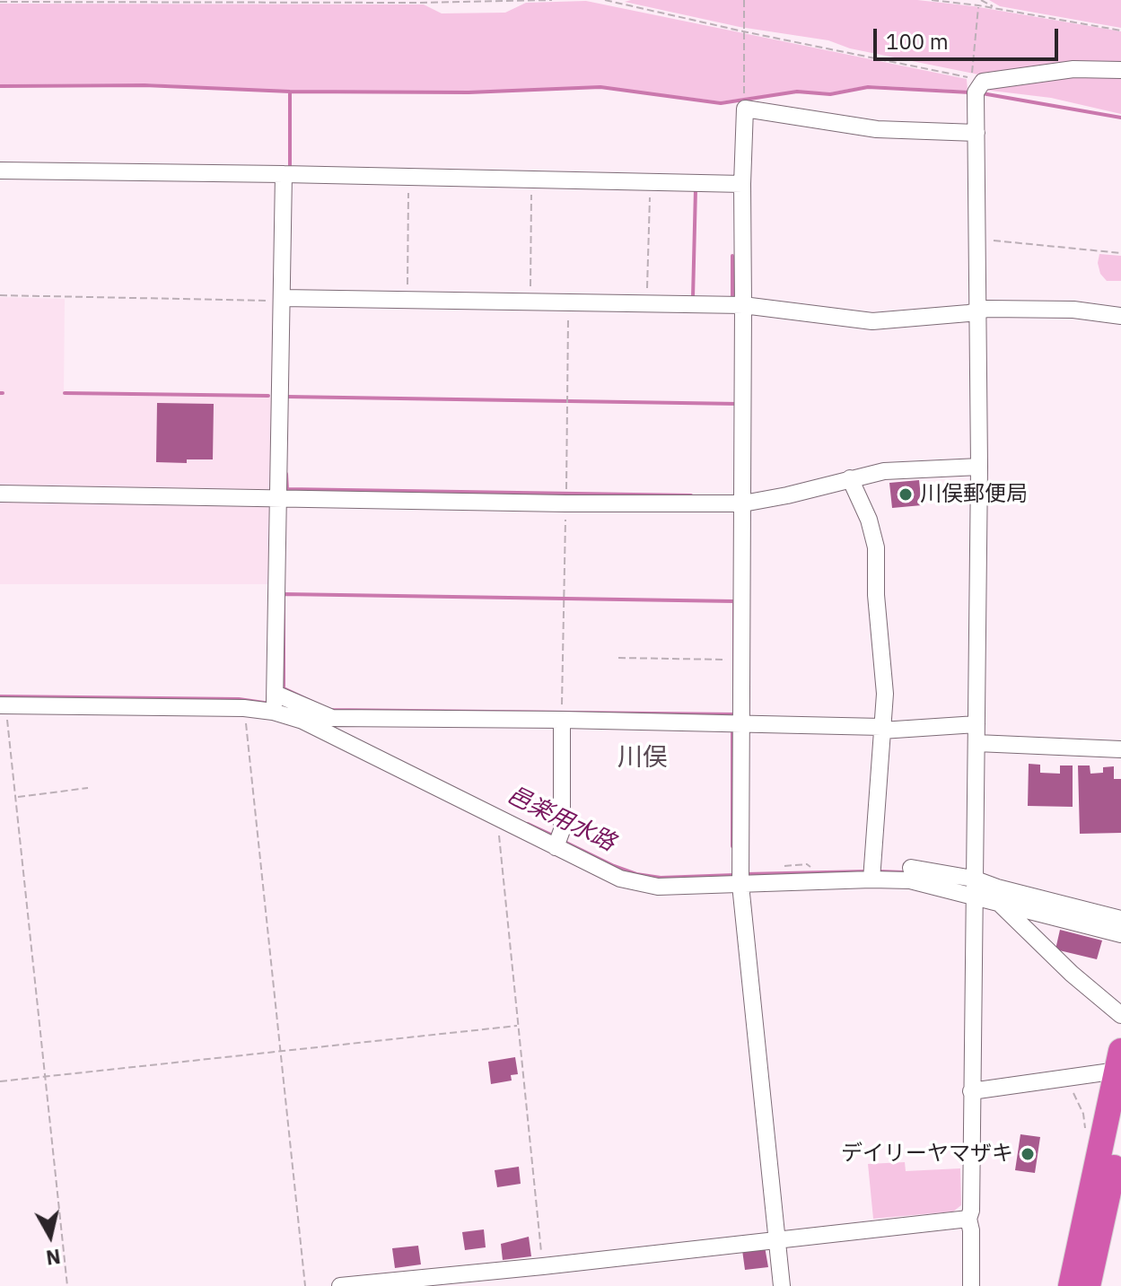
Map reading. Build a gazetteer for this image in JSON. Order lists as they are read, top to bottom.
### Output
{
  "districts": ["川俣"],
  "water": ["邑楽用水路"],
  "places": ["川俣郵便局", "デイリーヤマザキ"],
  "scale_bar": "100 m",
  "north": "bottom"
}
